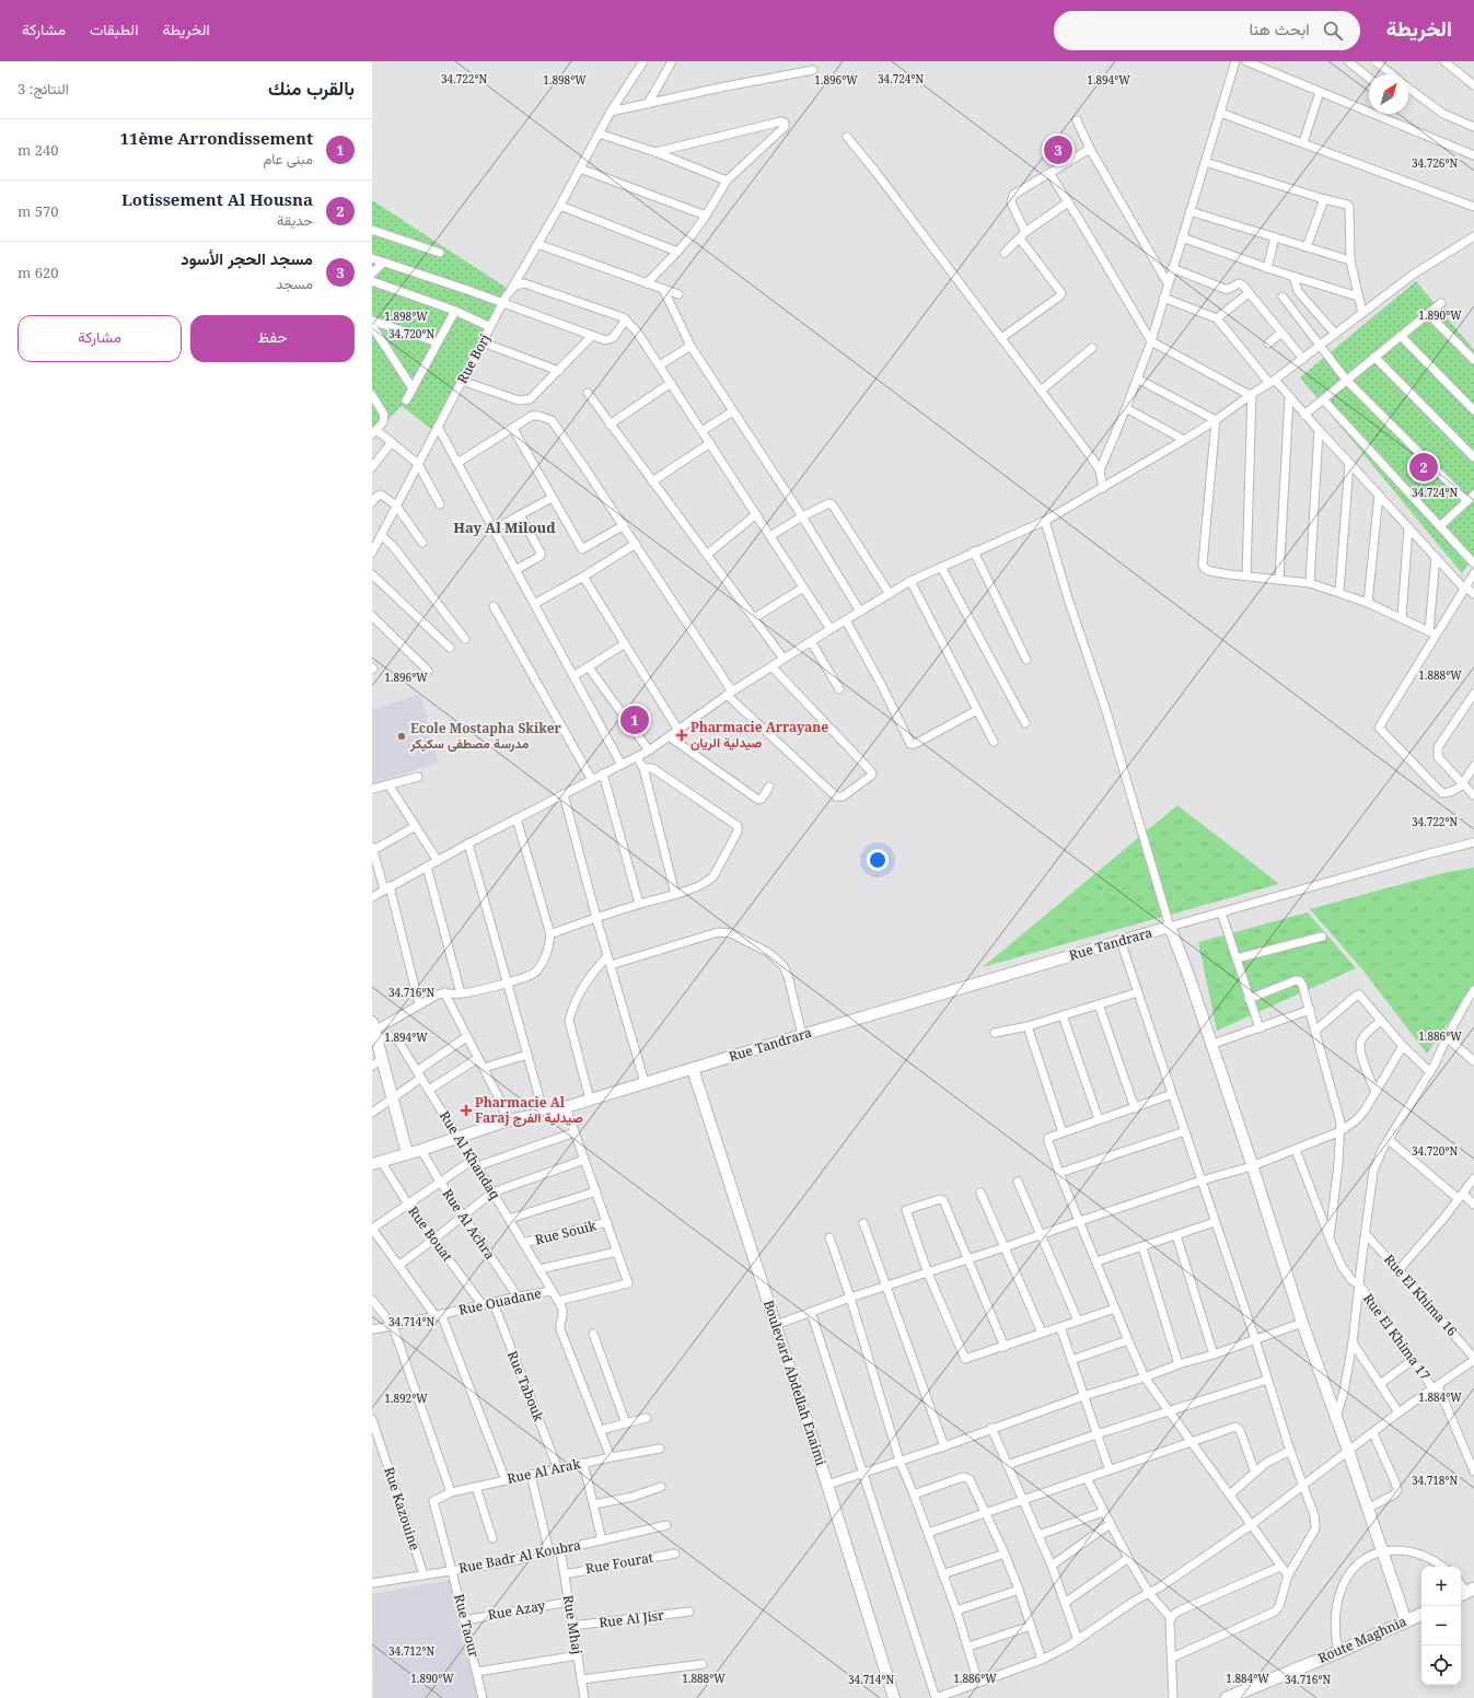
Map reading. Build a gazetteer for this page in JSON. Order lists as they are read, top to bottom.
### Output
{
  "streets": {
    "main road": ["Route Maghnia"],
    "street": [
      "Rue Borj",
      "Rue Tandrara",
      "Rue Al Khandaq",
      "Rue Al Achra",
      "Rue Souik",
      "Rue Bouat",
      "Rue El Khima 16",
      "Rue Ouadane",
      "Rue El Khima 17",
      "Boulevard Abdellah Enaimi",
      "Rue Tabouk",
      "Rue Al Arak",
      "Rue Kazouine",
      "Rue Badr Al Koubra",
      "Rue Fourat",
      "Rue Azay",
      "Rue Al Jisr",
      "Rue Mhaj",
      "Rue Taour"
    ]
  },
  "crossings": [
    ["Rue Tandrara", "Rue Al Khandaq"],
    ["Rue Tandrara", "Rue Al Achra"],
    ["Rue Tandrara", "Rue Bouat"],
    ["Rue Tandrara", "Boulevard Abdellah Enaimi"],
    ["Rue Al Khandaq", "Rue Souik"],
    ["Rue Al Khandaq", "Rue Ouadane"],
    ["Rue Al Achra", "Rue Ouadane"],
    ["Rue Bouat", "Rue Ouadane"],
    ["Rue Ouadane", "Rue Tabouk"],
    ["Rue Tabouk", "Rue Al Arak"],
    ["Rue Al Arak", "Rue Taour"],
    ["Rue Kazouine", "Rue Badr Al Koubra"],
    ["Rue Badr Al Koubra", "Rue Mhaj"],
    ["Rue Badr Al Koubra", "Rue Taour"],
    ["Rue Fourat", "Rue Mhaj"],
    ["Rue Azay", "Rue Mhaj"],
    ["Rue Azay", "Rue Taour"],
    ["Rue Al Jisr", "Rue Mhaj"]
  ],
  "districts": ["Hay Al Miloud"],
  "places": {
    "health": ["Pharmacie Arrayane صيدلية الريان", "Pharmacie Al Faraj صيدلية الفرج"],
    "other": ["Ecole Mostapha Skiker مدرسة مصطفى سكيكر"]
  },
  "north": "top right",
  "page": {
    "header": "الخريطة",
    "search": "ابحث هنا",
    "nav": ["الخريطة", "الطبقات", "مشاركة"],
    "heading": ["بالقرب منك", "النتائج: 3"],
    "list": [
      {
        "mark": "1",
        "name": "11ème Arrondissement",
        "note": "مبنى عام",
        "value": "240 m"
      },
      {
        "mark": "2",
        "name": "Lotissement Al Housna",
        "note": "حديقة",
        "value": "570 m"
      },
      {
        "mark": "3",
        "name": "مسجد الحجر الأسود",
        "note": "مسجد",
        "value": "620 m"
      }
    ],
    "pins": ["3", "2", "1"],
    "buttons": ["حفظ", "مشاركة"],
    "map_buttons": ["+", "−"]
  },
  "coordinates": [
    "34.722°N",
    "34.724°N",
    "1.898°W",
    "1.896°W",
    "1.894°W",
    "34.726°N",
    "1.890°W",
    "34.720°N",
    "1.888°W",
    "34.716°N",
    "1.886°W",
    "34.714°N",
    "1.884°W",
    "1.892°W",
    "34.718°N",
    "34.712°N"
  ]
}
